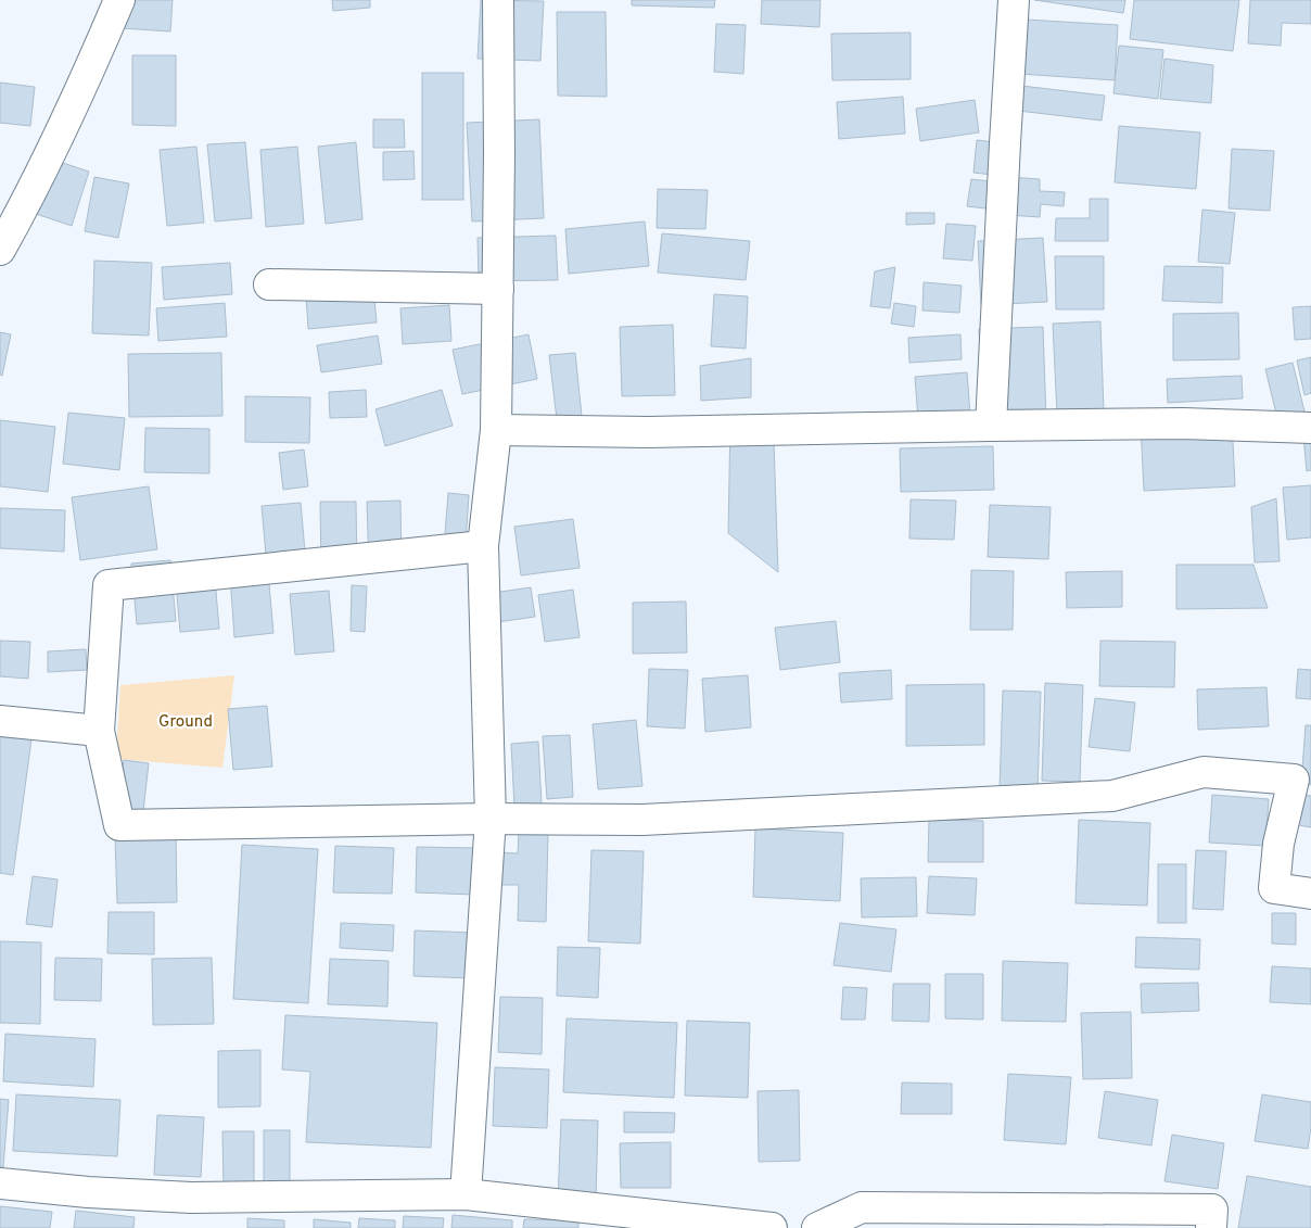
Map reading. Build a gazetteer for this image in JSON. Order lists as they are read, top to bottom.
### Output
{
  "parks": ["Ground"]
}
